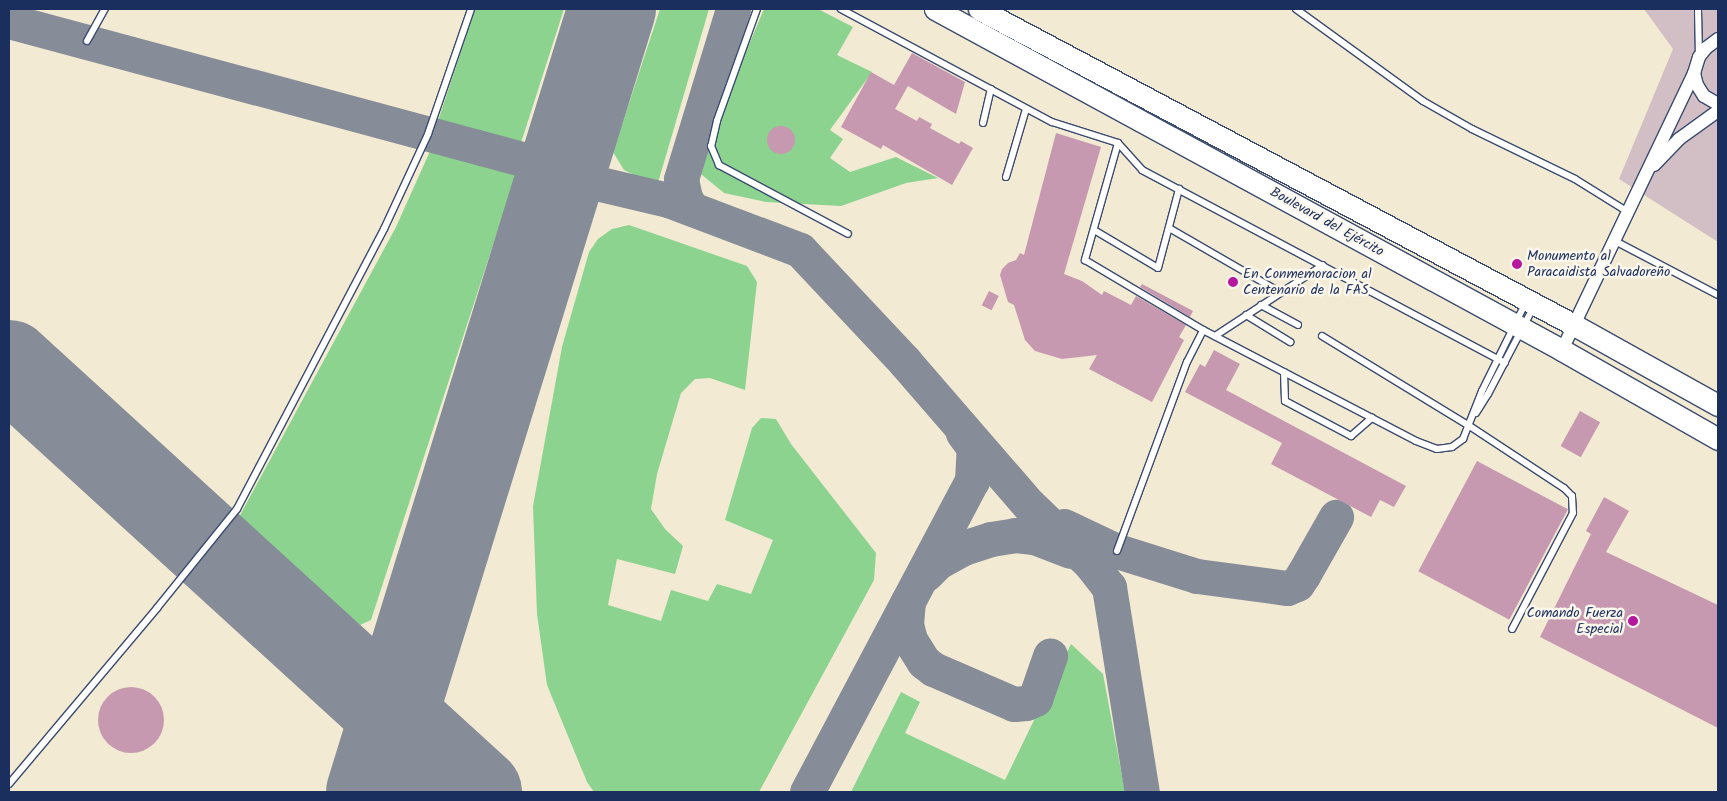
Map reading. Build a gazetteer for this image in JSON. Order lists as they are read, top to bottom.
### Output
{
  "streets": {
    "highway": ["Boulevard del Ejército"]
  },
  "places": ["Monumento al Paracaidista Salvadoreño", "En Conmemoracion al Centenario de la FAS", "Comando Fuerza Especial"]
}
